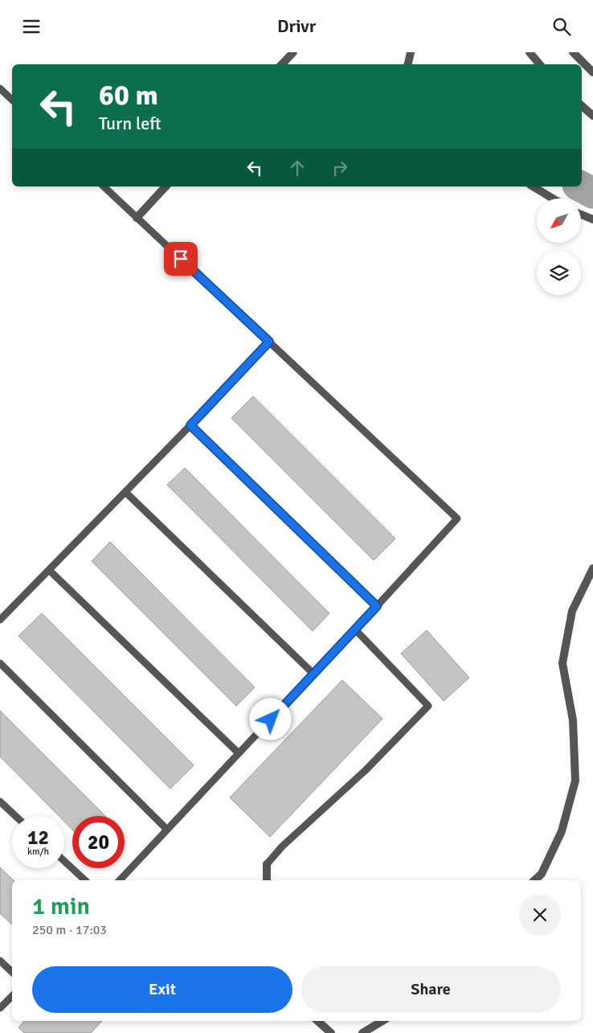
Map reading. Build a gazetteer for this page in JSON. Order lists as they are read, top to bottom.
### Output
{
  "north": "bottom left",
  "page": {
    "header": "Drivr",
    "turn": ["60 m", "Turn left"],
    "speed": "12 km/h",
    "limit": "20",
    "heading": ["1 min", "250 m · 17:03"],
    "buttons": ["Exit", "Share"]
  }
}
